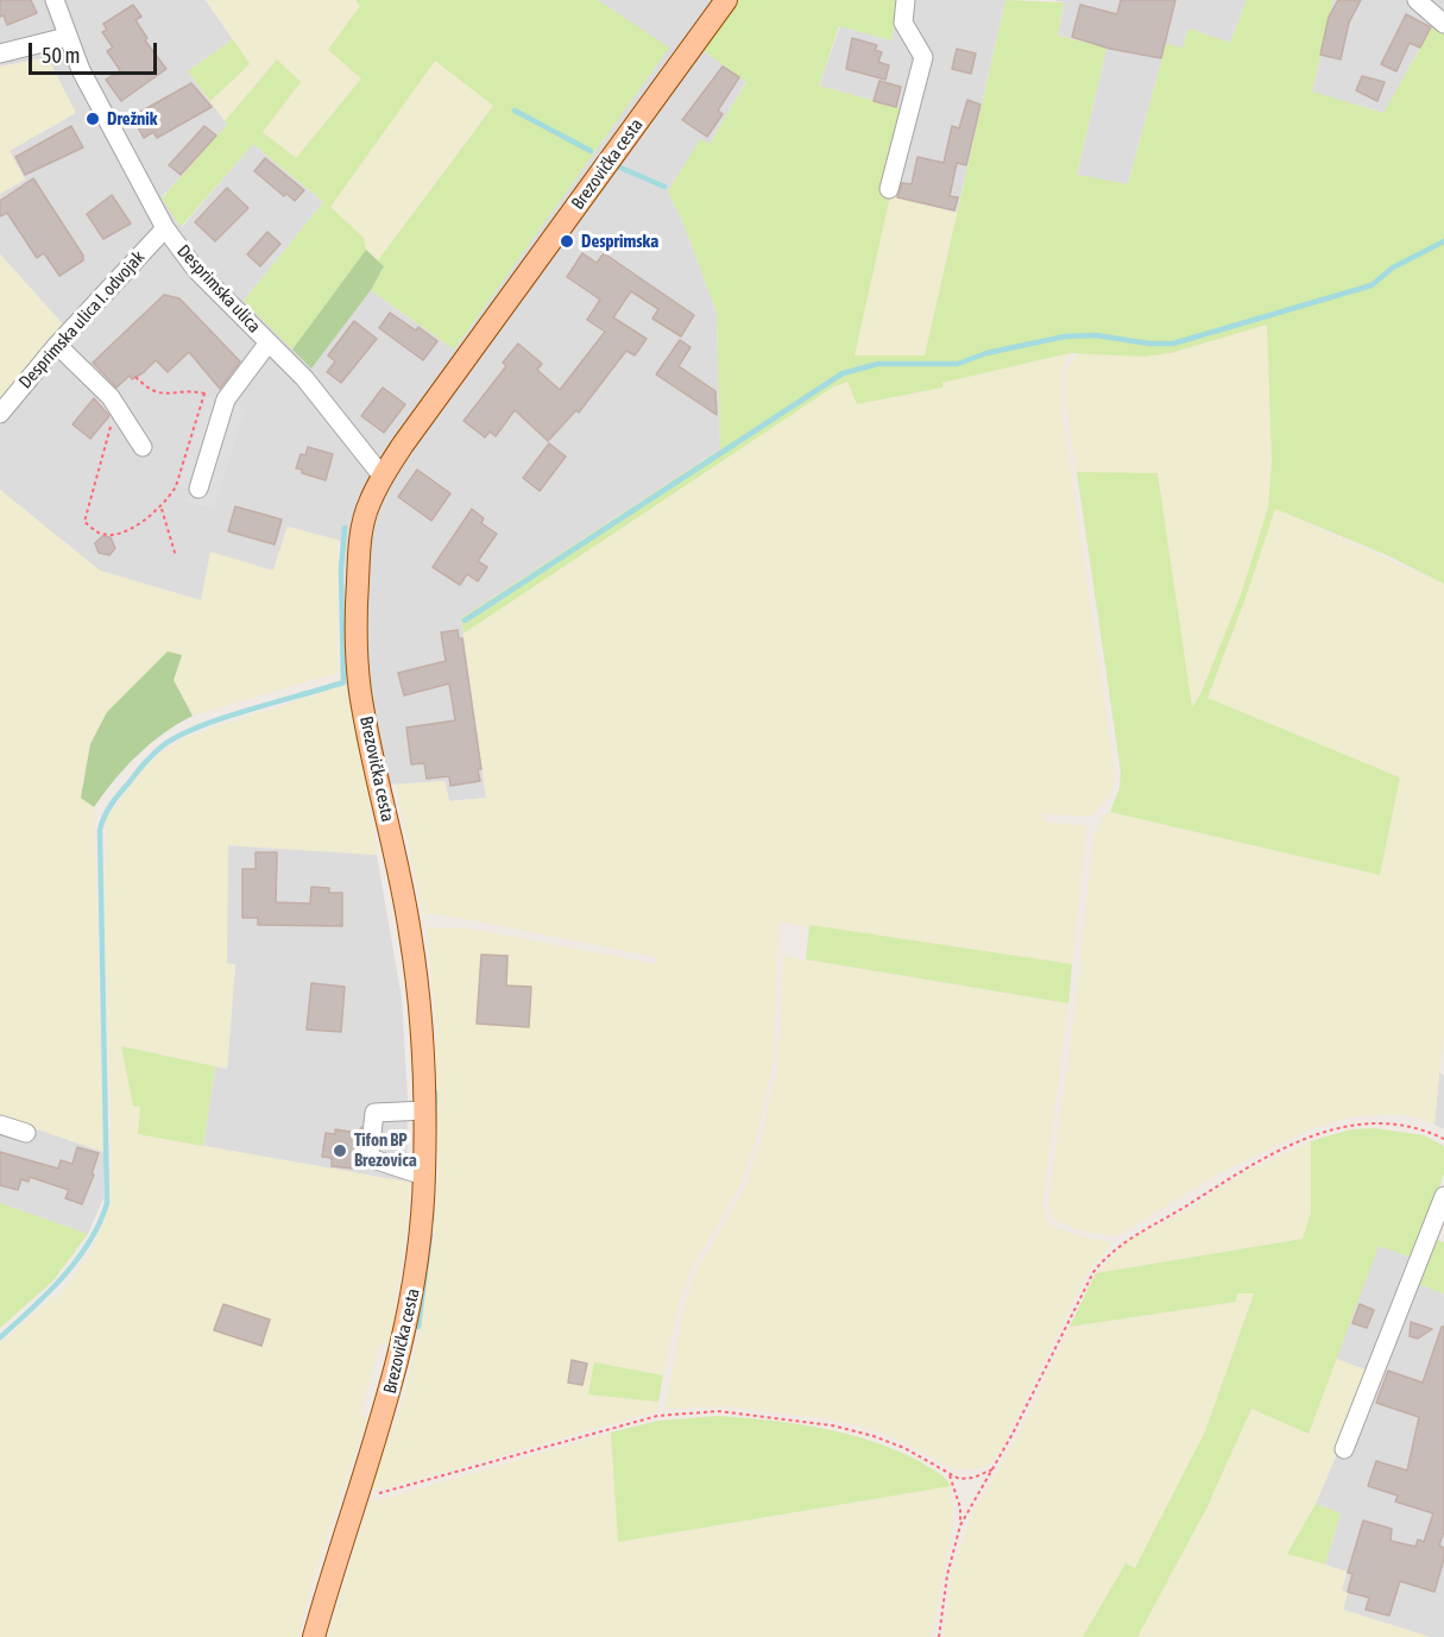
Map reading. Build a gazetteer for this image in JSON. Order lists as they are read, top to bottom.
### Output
{
  "streets": {
    "main road": ["Brezovička cesta"],
    "street": ["Desprimska ulica", "Desprimska ulica I. odvojak"]
  },
  "crossings": [
    ["Brezovička cesta", "Desprimska ulica"],
    ["Desprimska ulica", "Desprimska ulica I. odvojak"]
  ],
  "places": ["Drežnik", "Desprimska", "Tifon BP Brezovica"],
  "scale_bar": "50 m"
}
